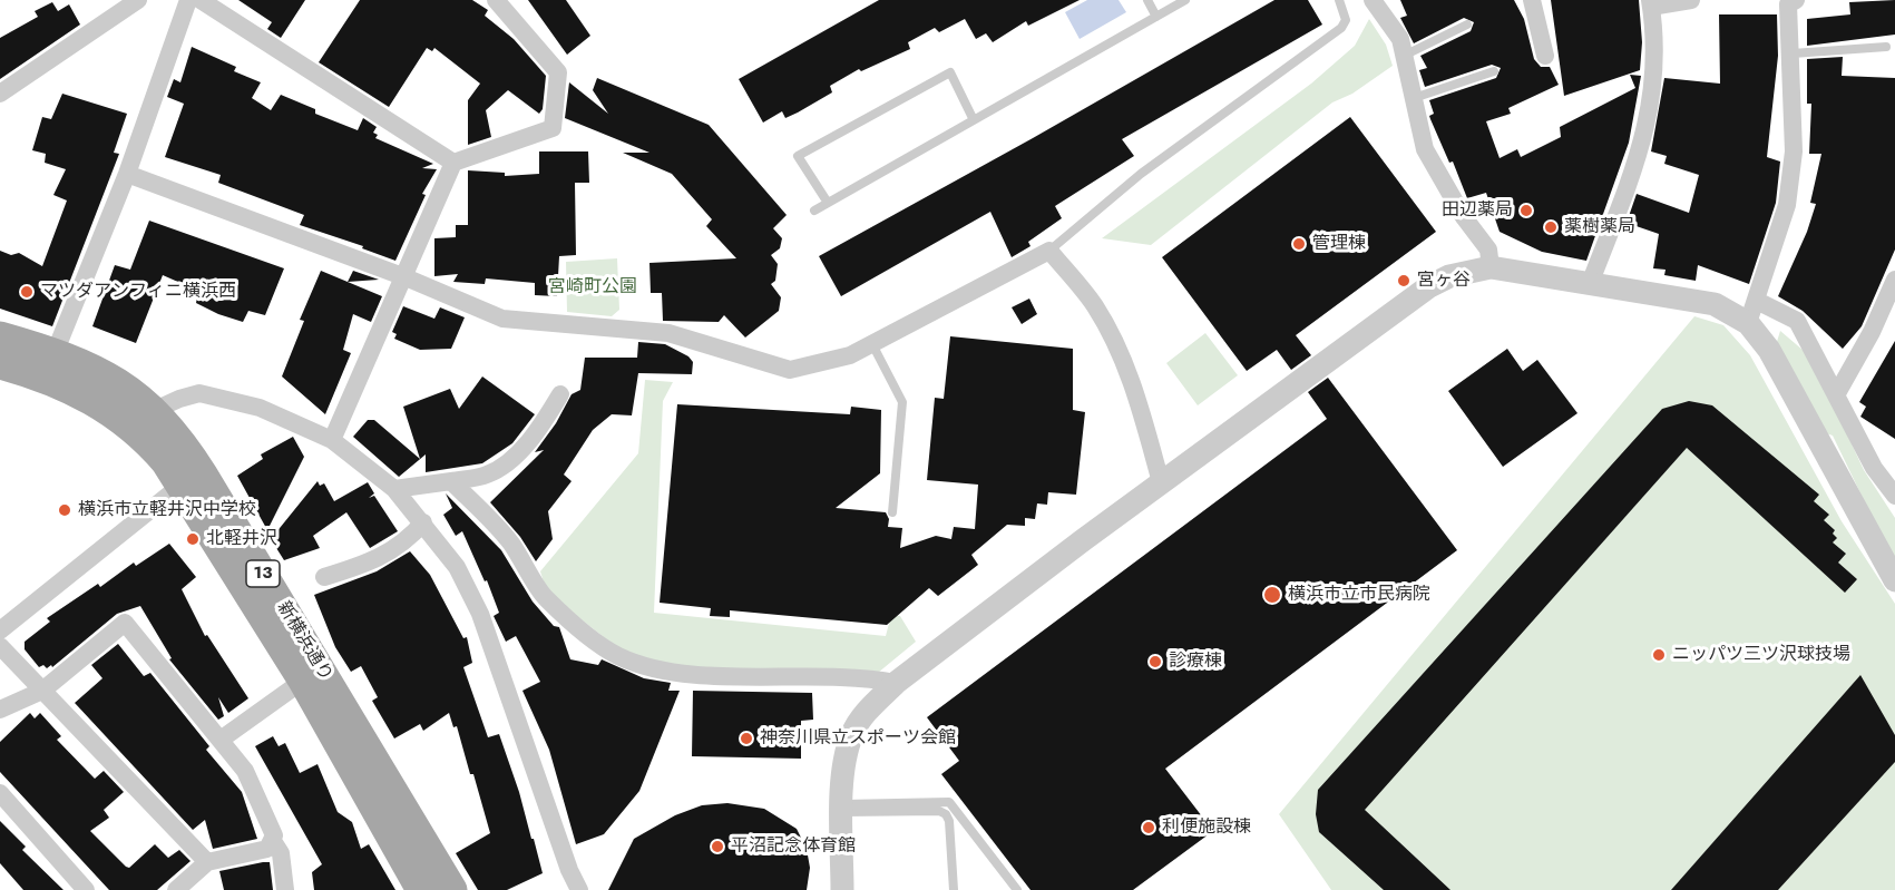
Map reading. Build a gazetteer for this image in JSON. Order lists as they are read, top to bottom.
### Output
{
  "streets": {
    "main road": ["13", "新横浜通り"]
  },
  "parks": ["宮崎町公園"],
  "places": [
    "田辺薬局",
    "薬樹薬局",
    "管理棟",
    "宮ヶ谷",
    "マツダアンフィニ横浜西",
    "横浜市立軽井沢中学校",
    "北軽井沢",
    "横浜市立市民病院",
    "ニッパツ三ツ沢球技場",
    "診療棟",
    "神奈川県立スポーツ会館",
    "利便施設棟",
    "平沼記念体育館"
  ]
}
